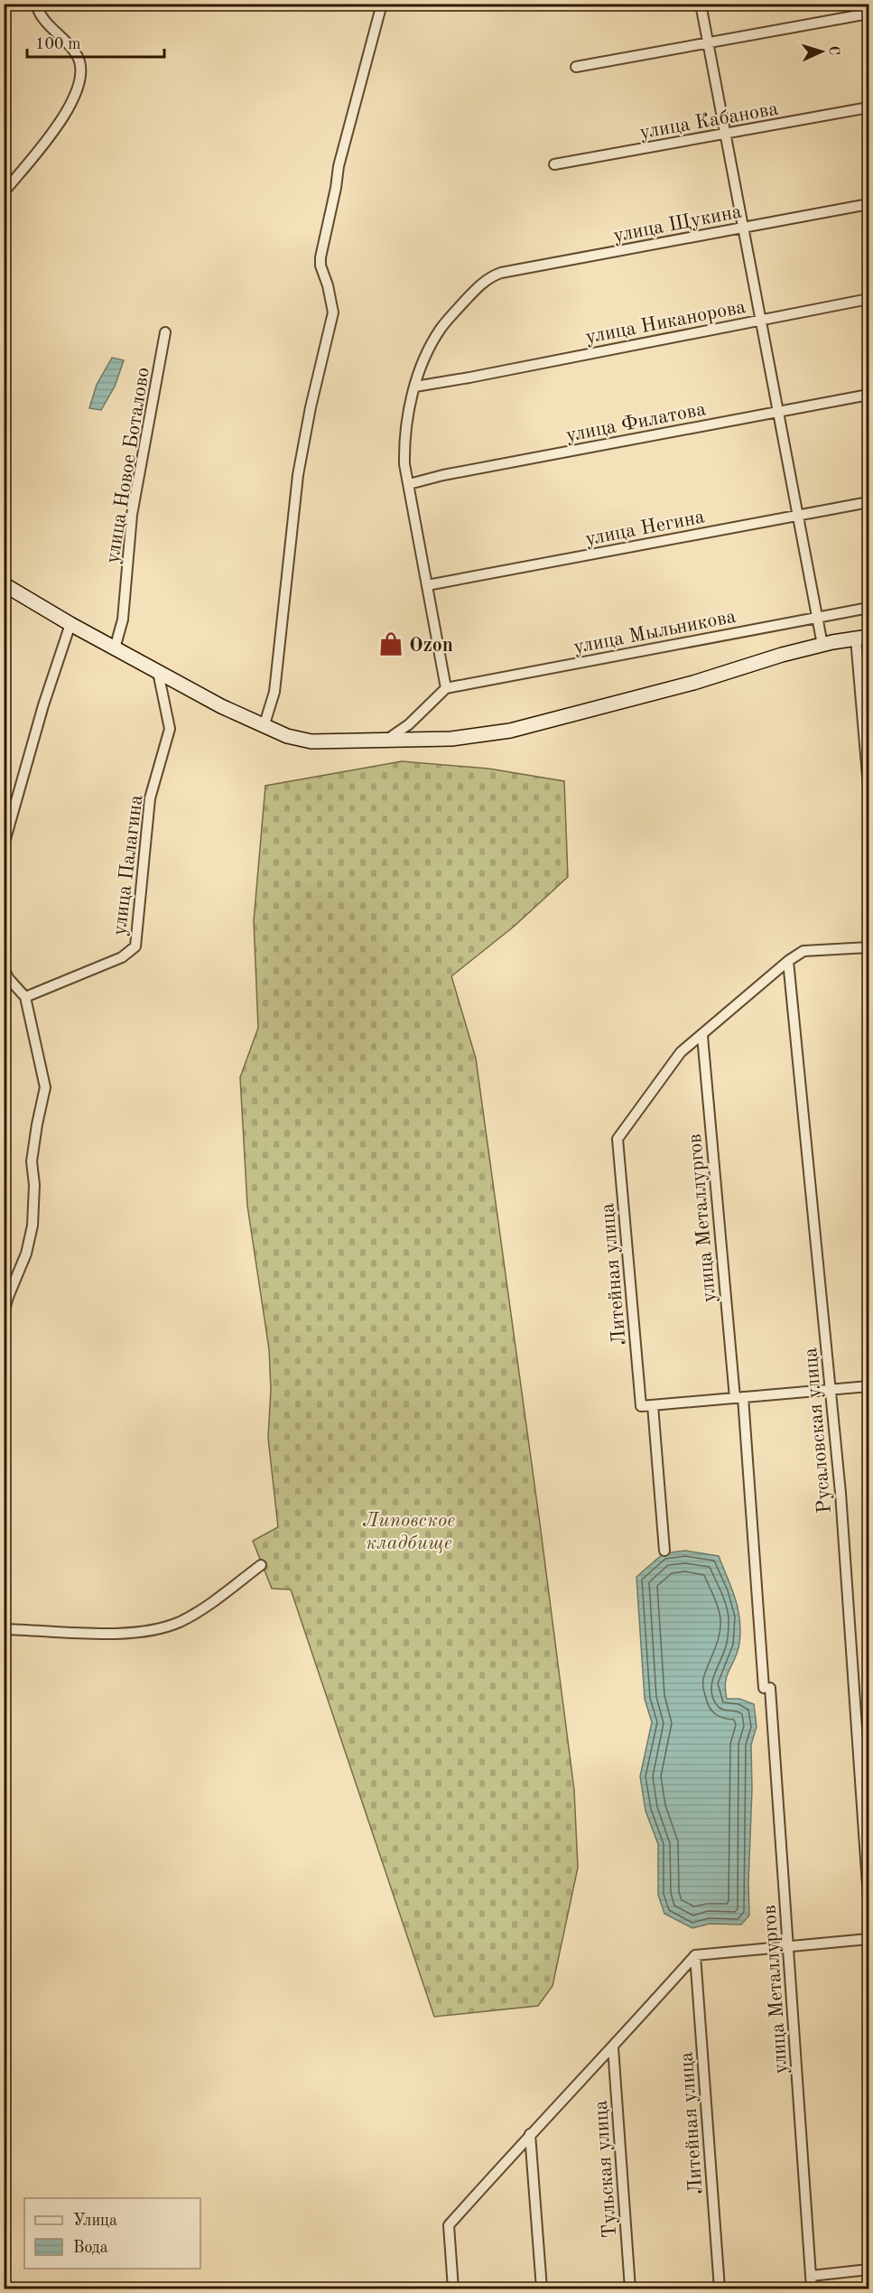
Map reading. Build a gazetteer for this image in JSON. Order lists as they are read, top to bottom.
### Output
{
  "streets": {
    "street": [
      "улица Кабанова",
      "улица Щукина",
      "улица Никанорова",
      "улица Филатова",
      "улица Новое Боталово",
      "улица Негина",
      "улица Мыльникова",
      "улица Палагина",
      "улица Металлургов",
      "Литейная улица",
      "Русаловская улица",
      "Тульская улица"
    ]
  },
  "crossings": [
    ["улица Щукина", "улица Никанорова"],
    ["улица Металлургов", "Литейная улица"]
  ],
  "parks": ["Липовское кладбище"],
  "places": {
    "shop": ["Ozon"]
  },
  "legend": ["Улица", "Вода"],
  "scale_bar": "100 m",
  "north": "right"
}
